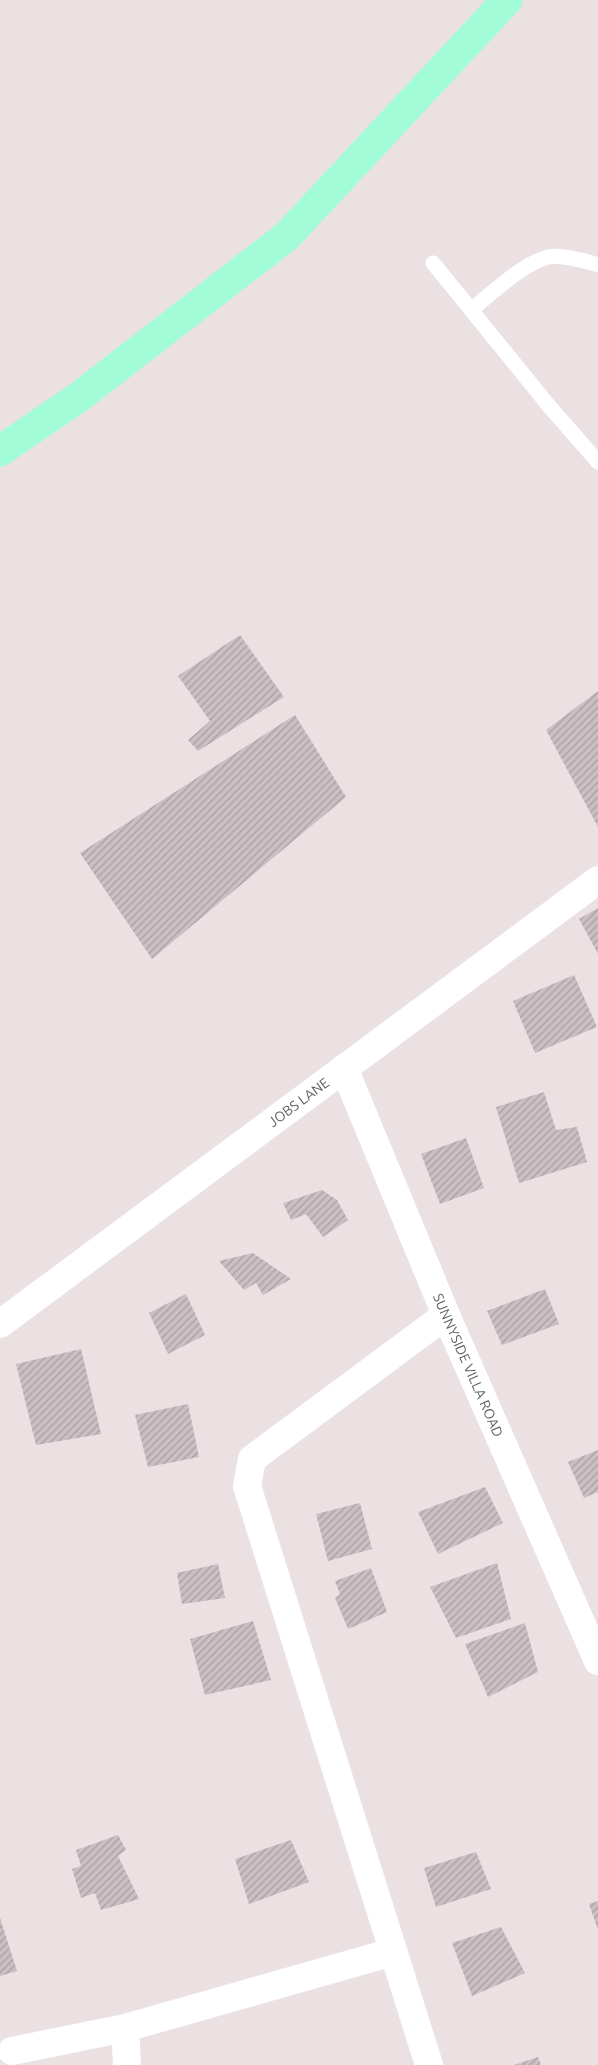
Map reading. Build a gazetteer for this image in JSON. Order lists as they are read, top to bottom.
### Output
{
  "streets": {
    "street": ["JOBS LANE", "SUNNYSIDE VILLA ROAD"]
  },
  "crossings": [
    ["JOBS LANE", "SUNNYSIDE VILLA ROAD"]
  ]
}
